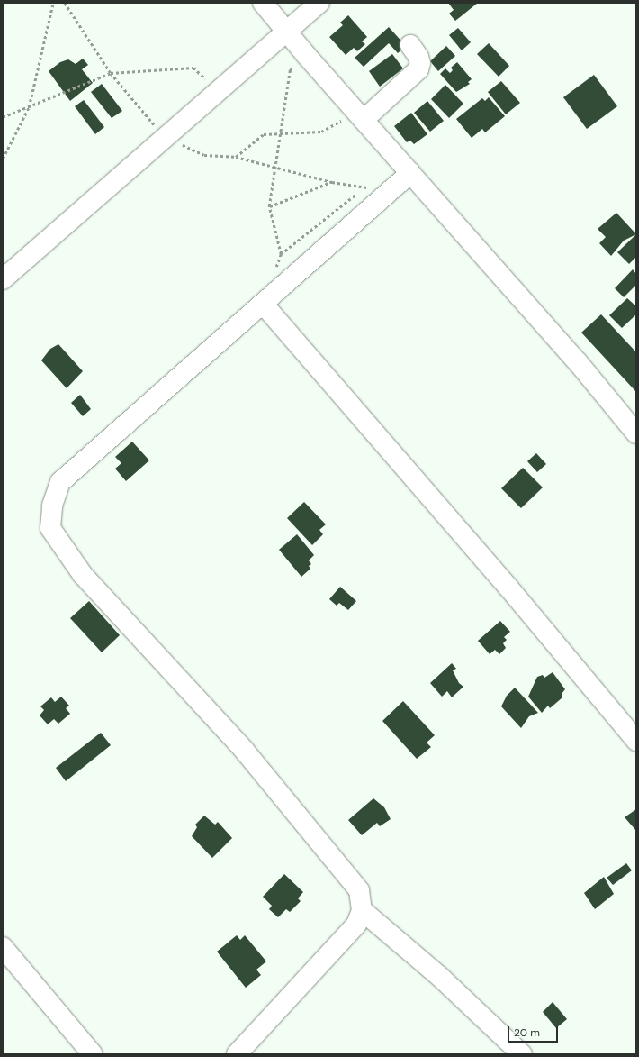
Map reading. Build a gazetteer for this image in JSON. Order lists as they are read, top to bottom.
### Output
{
  "scale_bar": "20 m"
}
